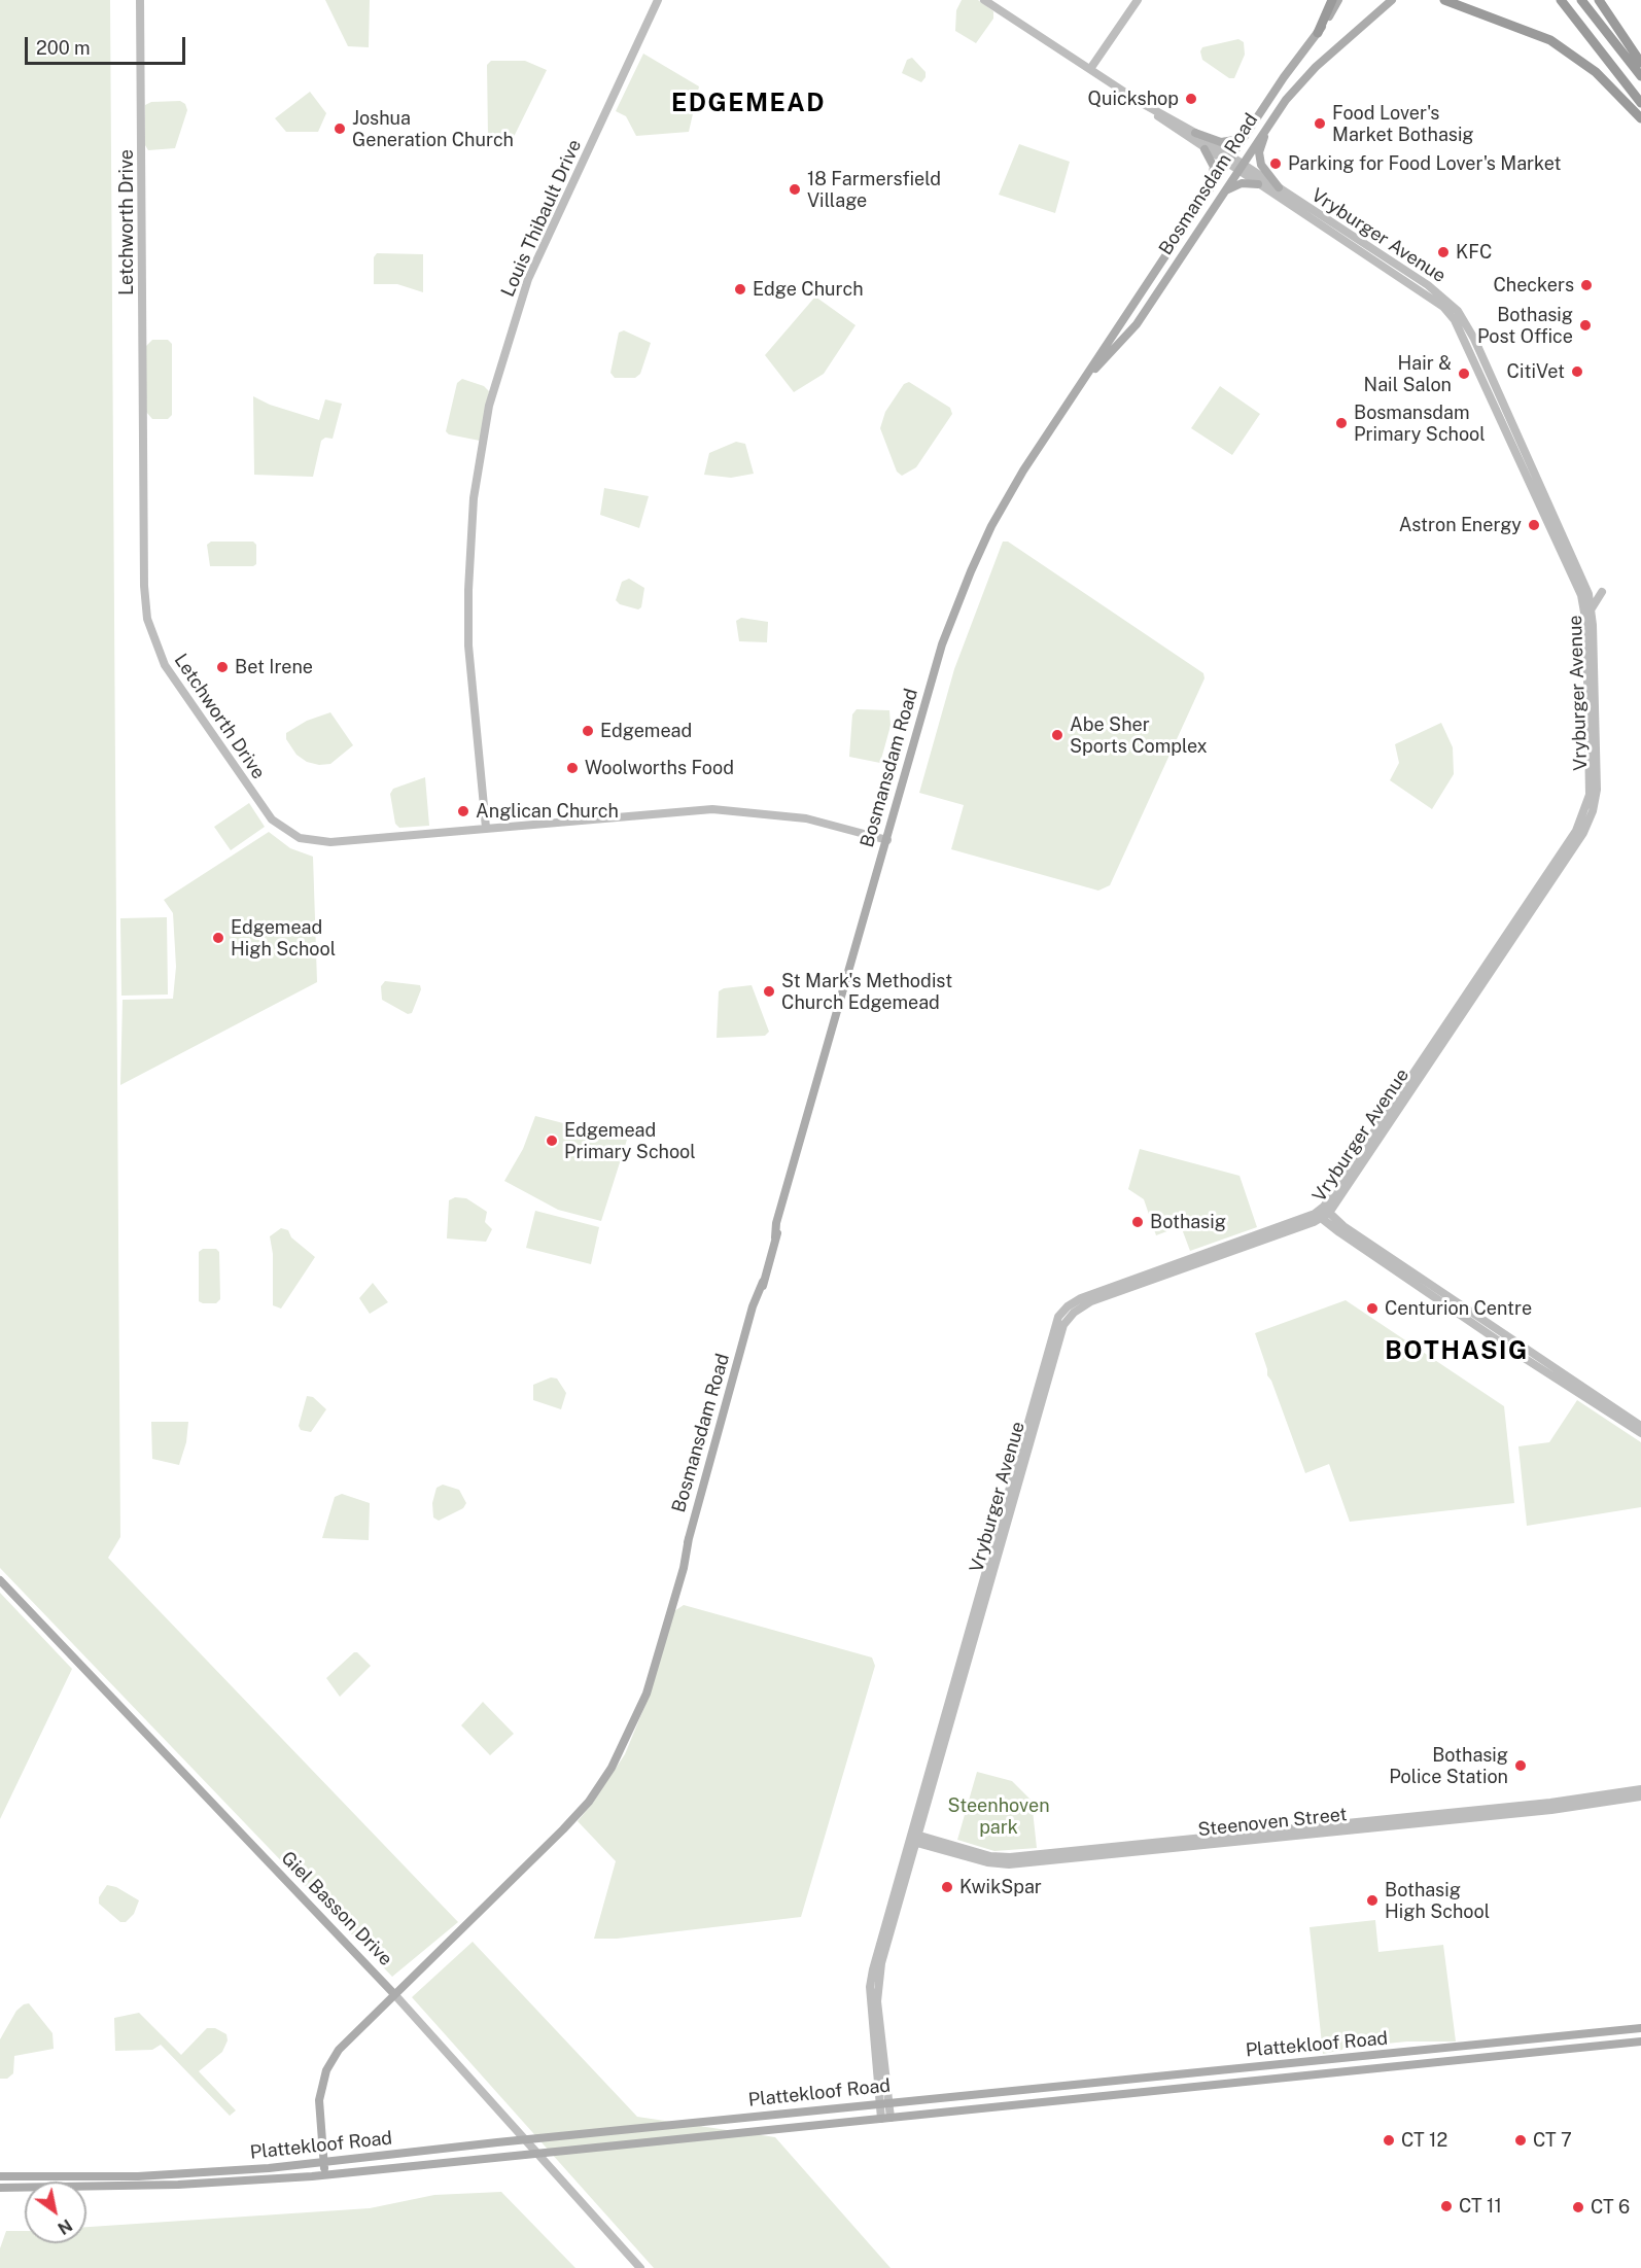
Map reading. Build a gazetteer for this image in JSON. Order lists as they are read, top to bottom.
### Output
{
  "streets": {
    "main road": ["Bosmansdam Road", "Giel Basson Drive", "Plattekloof Road"],
    "street": [
      "Louis Thibault Drive",
      "Letchworth Drive",
      "Vryburger Avenue",
      "Steenoven Street"
    ]
  },
  "crossings": [
    ["Bosmansdam Road", "Letchworth Drive"],
    ["Bosmansdam Road", "Vryburger Avenue"],
    ["Bosmansdam Road", "Giel Basson Drive"],
    ["Bosmansdam Road", "Plattekloof Road"],
    ["Louis Thibault Drive", "Letchworth Drive"],
    ["Vryburger Avenue", "Steenoven Street"],
    ["Vryburger Avenue", "Plattekloof Road"]
  ],
  "districts": ["EDGEMEAD", "BOTHASIG"],
  "parks": ["Steenhoven park"],
  "places": [
    "Quickshop",
    "Food Lover's Market Bothasig",
    "Joshua Generation Church",
    "Parking for Food Lover's Market",
    "18 Farmersfield Village",
    "KFC",
    "Checkers",
    "Edge Church",
    "Bothasig Post Office",
    "CitiVet",
    "Hair & Nail Salon",
    "Bosmansdam Primary School",
    "Astron Energy",
    "Bet Irene",
    "Edgemead",
    "Abe Sher Sports Complex",
    "Woolworths Food",
    "Anglican Church",
    "Edgemead High School",
    "St Mark's Methodist Church Edgemead",
    "Edgemead Primary School",
    "Bothasig",
    "Centurion Centre",
    "Bothasig Police Station",
    "KwikSpar",
    "Bothasig High School",
    "CT 12",
    "CT 7",
    "CT 11",
    "CT 6"
  ],
  "scale_bar": "200 m",
  "north": "bottom right"
}
